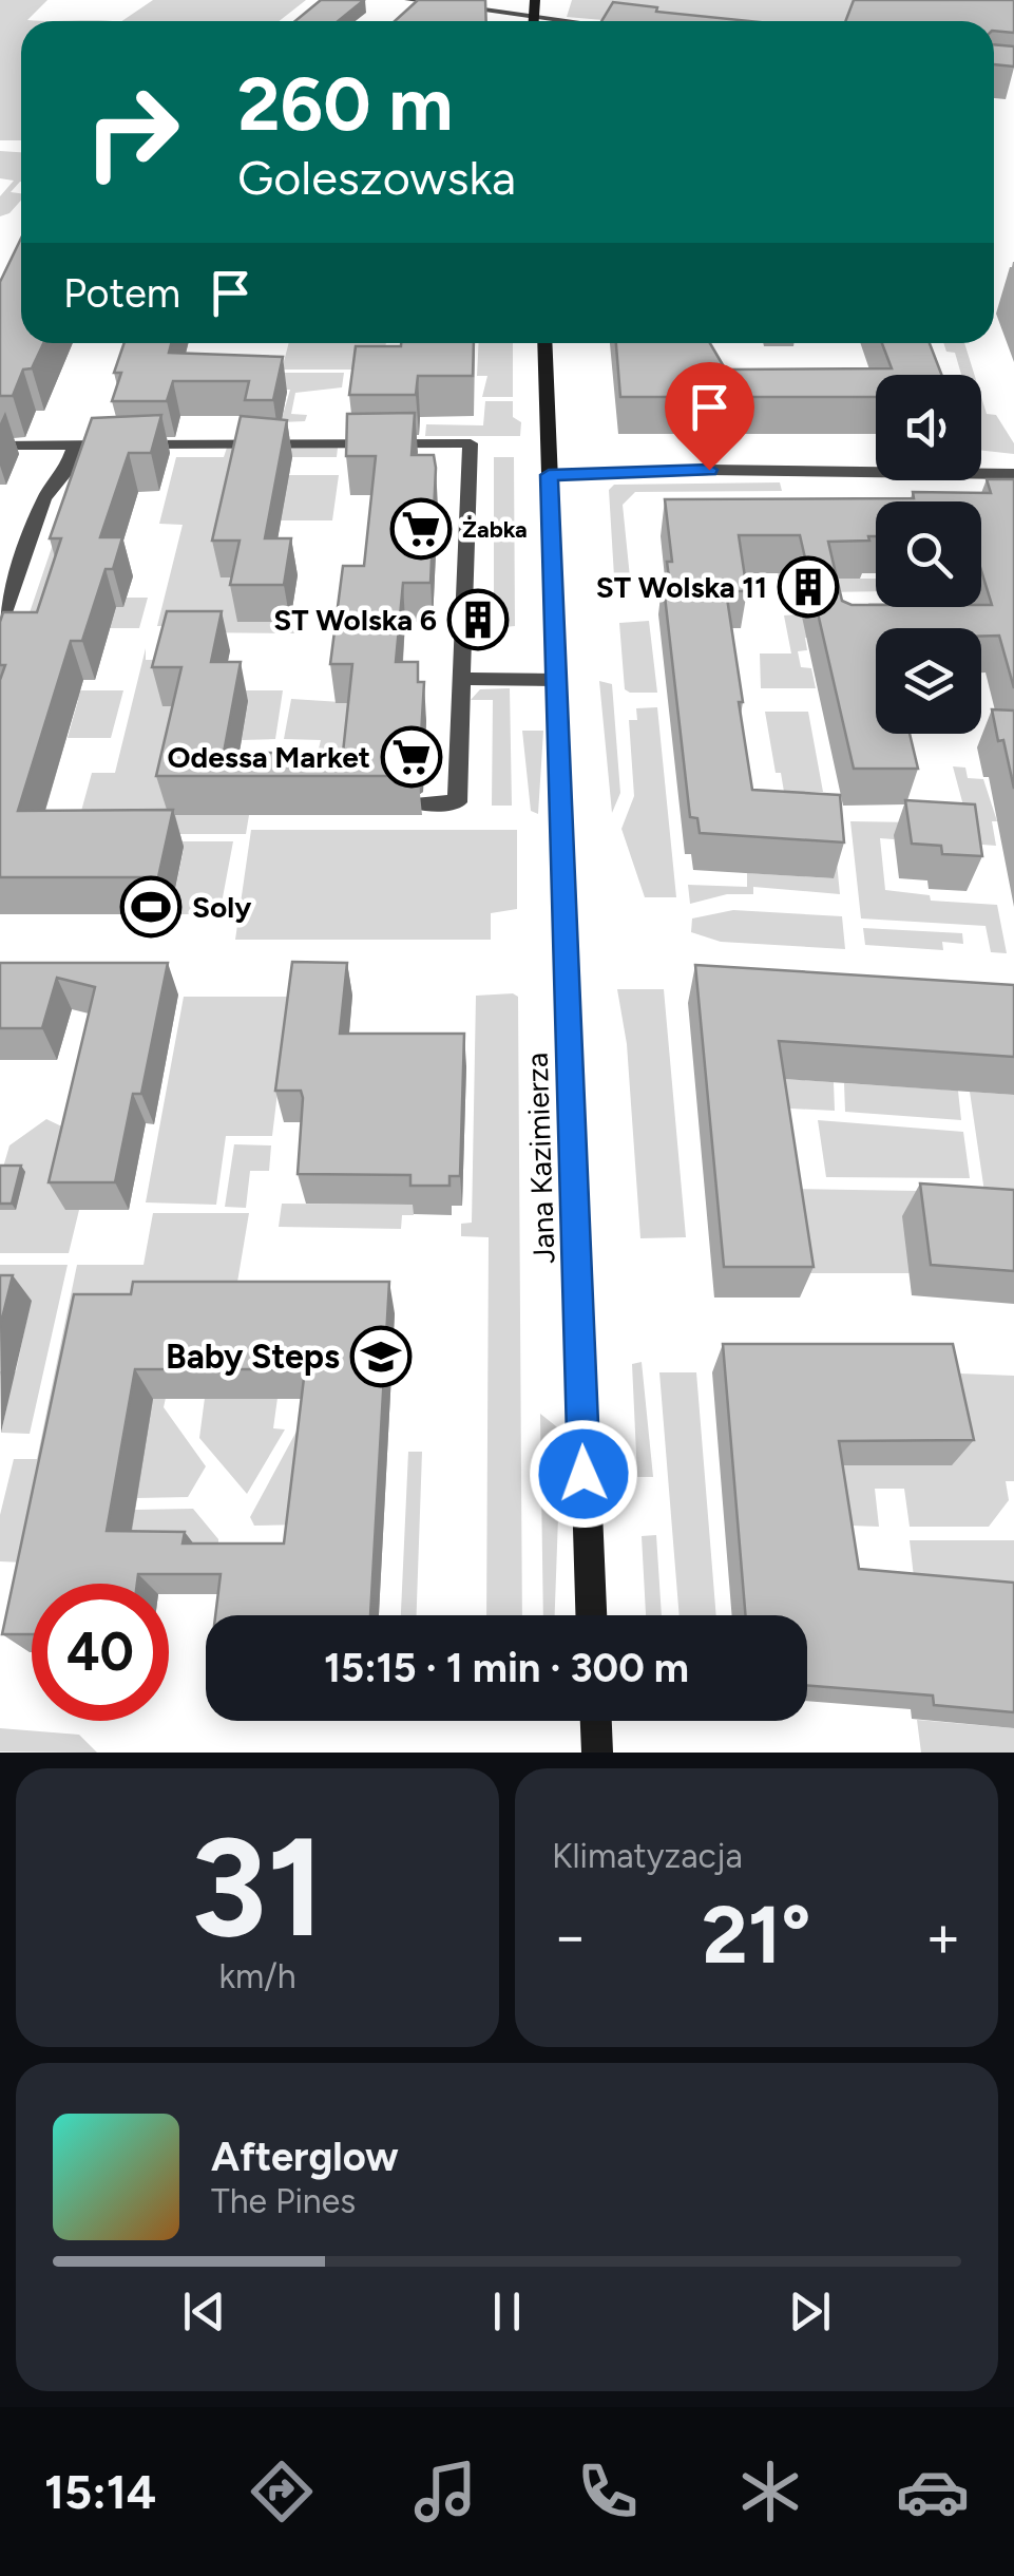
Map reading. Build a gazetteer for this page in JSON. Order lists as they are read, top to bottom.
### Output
{
  "streets": {
    "street": ["Jana Kazimierza"]
  },
  "places": {
    "supermarket": ["Żabka", "Odessa Market"],
    "building": ["ST Wolska 11", "ST Wolska 6"],
    "sports": ["Soly"],
    "school or university": ["Baby Steps"]
  },
  "page": {
    "turn": ["260 m", "Goleszowska"],
    "then": "Potem",
    "limit": "40",
    "trip": "15:15 · 1 min · 300 m",
    "tile": [
      ["31", "km/h"],
      "Klimatyzacja"
    ],
    "heat": ["−", "21°", "+"],
    "song": ["Afterglow", "The Pines"],
    "tabs": "15:14"
  }
}
